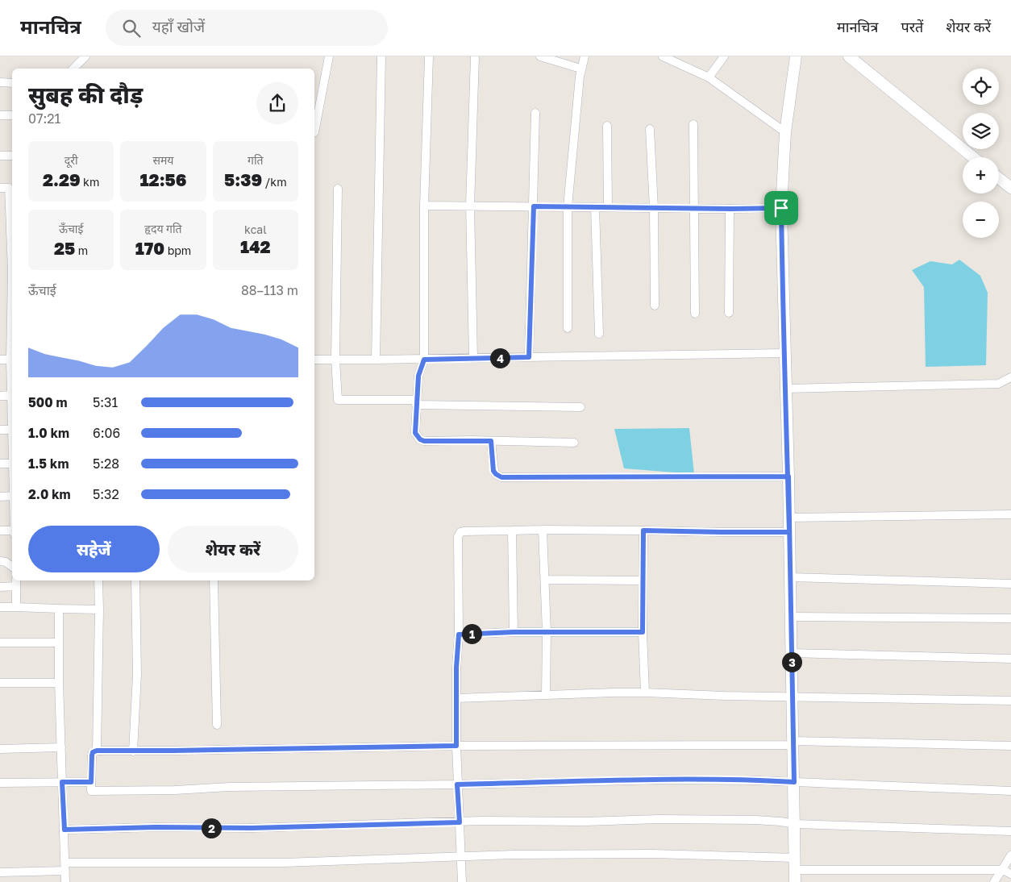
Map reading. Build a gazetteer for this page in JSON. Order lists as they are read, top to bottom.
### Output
{
  "page": {
    "header": "मानचित्र",
    "search": "यहाँ खोजें",
    "nav": ["मानचित्र", "परतें", "शेयर करें"],
    "map_buttons": ["+", "−"],
    "heading": ["सुबह की दौड़", "07:21"],
    "stats": [
      ["दूरी", "2.29 km"],
      ["समय", "12:56"],
      ["गति", "5:39 /km"],
      ["ऊँचाई", "25 m"],
      ["हृदय गति", "170 bpm"],
      ["kcal", "142"]
    ],
    "chart": ["ऊँचाई", "88–113 m"],
    "pins": [
      "4",
      "1",
      "3",
      "2"
    ],
    "list": [
      {
        "name": "500 m",
        "note": "5:31"
      },
      {
        "name": "1.0 km",
        "note": "6:06"
      },
      {
        "name": "1.5 km",
        "note": "5:28"
      },
      {
        "name": "2.0 km",
        "note": "5:32"
      }
    ],
    "buttons": ["सहेजें", "शेयर करें"]
  }
}
